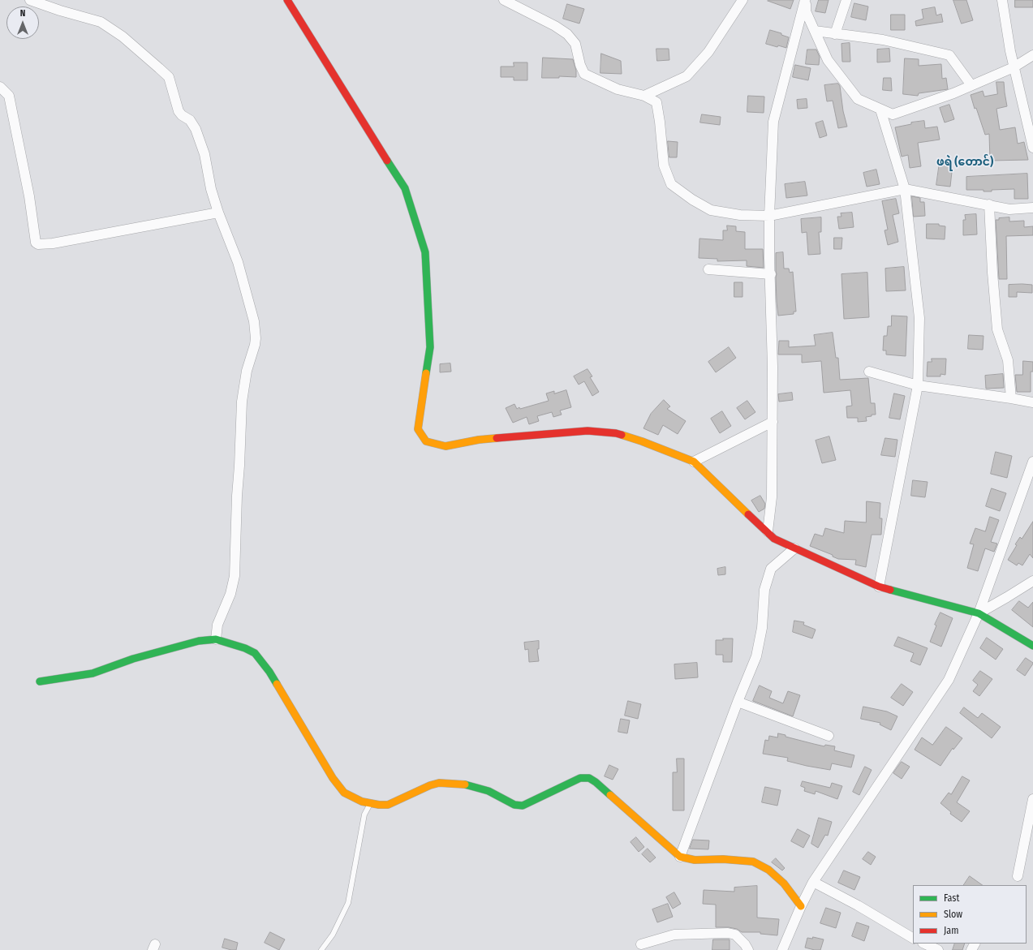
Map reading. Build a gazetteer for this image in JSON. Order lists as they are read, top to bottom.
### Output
{
  "districts": ["ဖရဲ (တောင်)"],
  "legend": ["Fast", "Slow", "Jam"],
  "north": "top"
}
